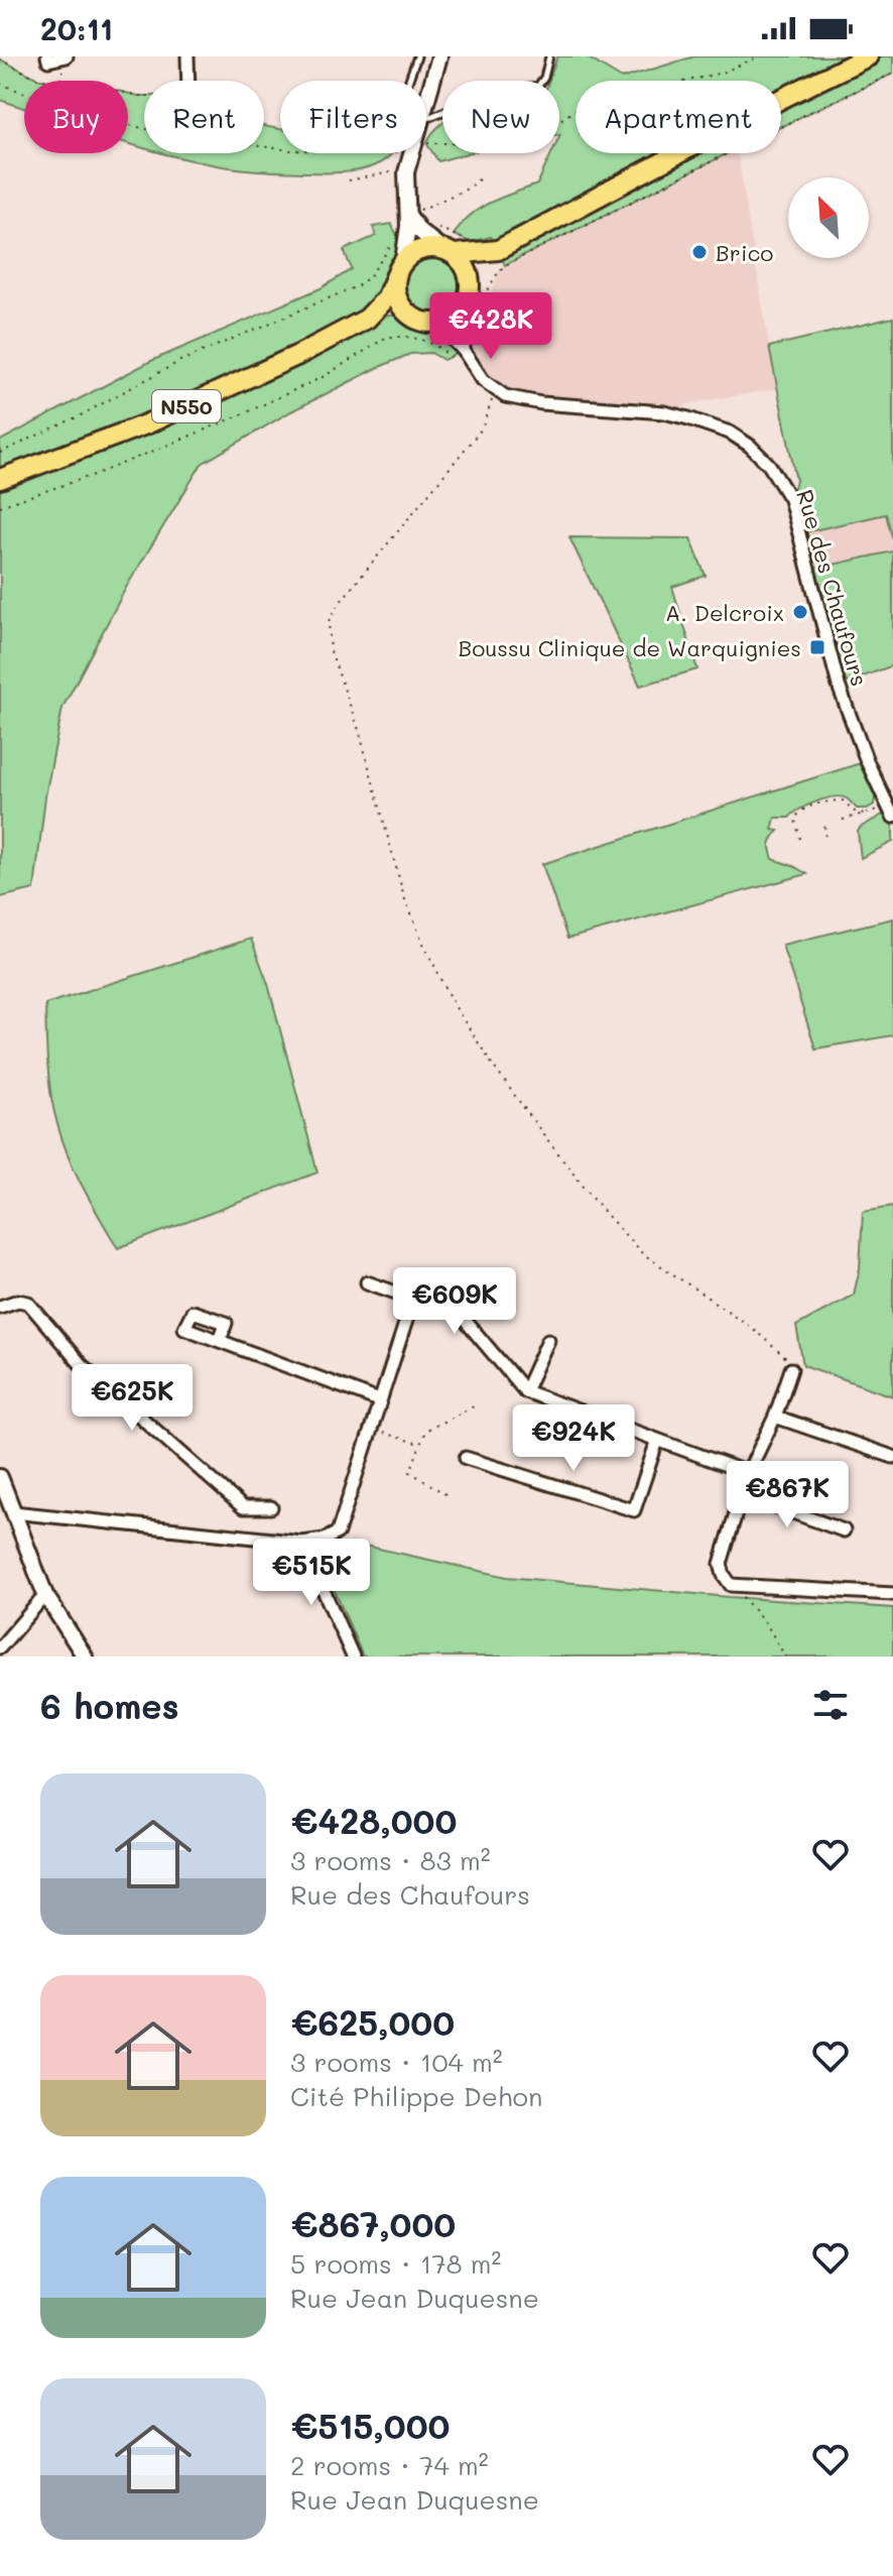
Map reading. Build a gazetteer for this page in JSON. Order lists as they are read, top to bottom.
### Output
{
  "streets": {
    "main road": ["N550"],
    "street": ["Rue des Chaufours"]
  },
  "places": {
    "other": ["Brico", "A. Delcroix"],
    "transit": ["Boussu Clinique de Warquignies"]
  },
  "north": "top left",
  "page": {
    "status": "20:11",
    "chip": [
      "Buy",
      "Rent",
      "Filters",
      "New",
      "Apartment"
    ],
    "price": [
      "€428K",
      "€609K",
      "€625K",
      "€924K",
      "€867K",
      "€515K"
    ],
    "heading": "6 homes",
    "list": [
      {
        "name": "€428,000",
        "note": "3 rooms · 83 m² · Rue des Chaufours"
      },
      {
        "name": "€625,000",
        "note": "3 rooms · 104 m² · Cité Philippe Dehon"
      },
      {
        "name": "€867,000",
        "note": "5 rooms · 178 m² · Rue Jean Duquesne"
      },
      {
        "name": "€515,000",
        "note": "2 rooms · 74 m² · Rue Jean Duquesne"
      }
    ]
  }
}
